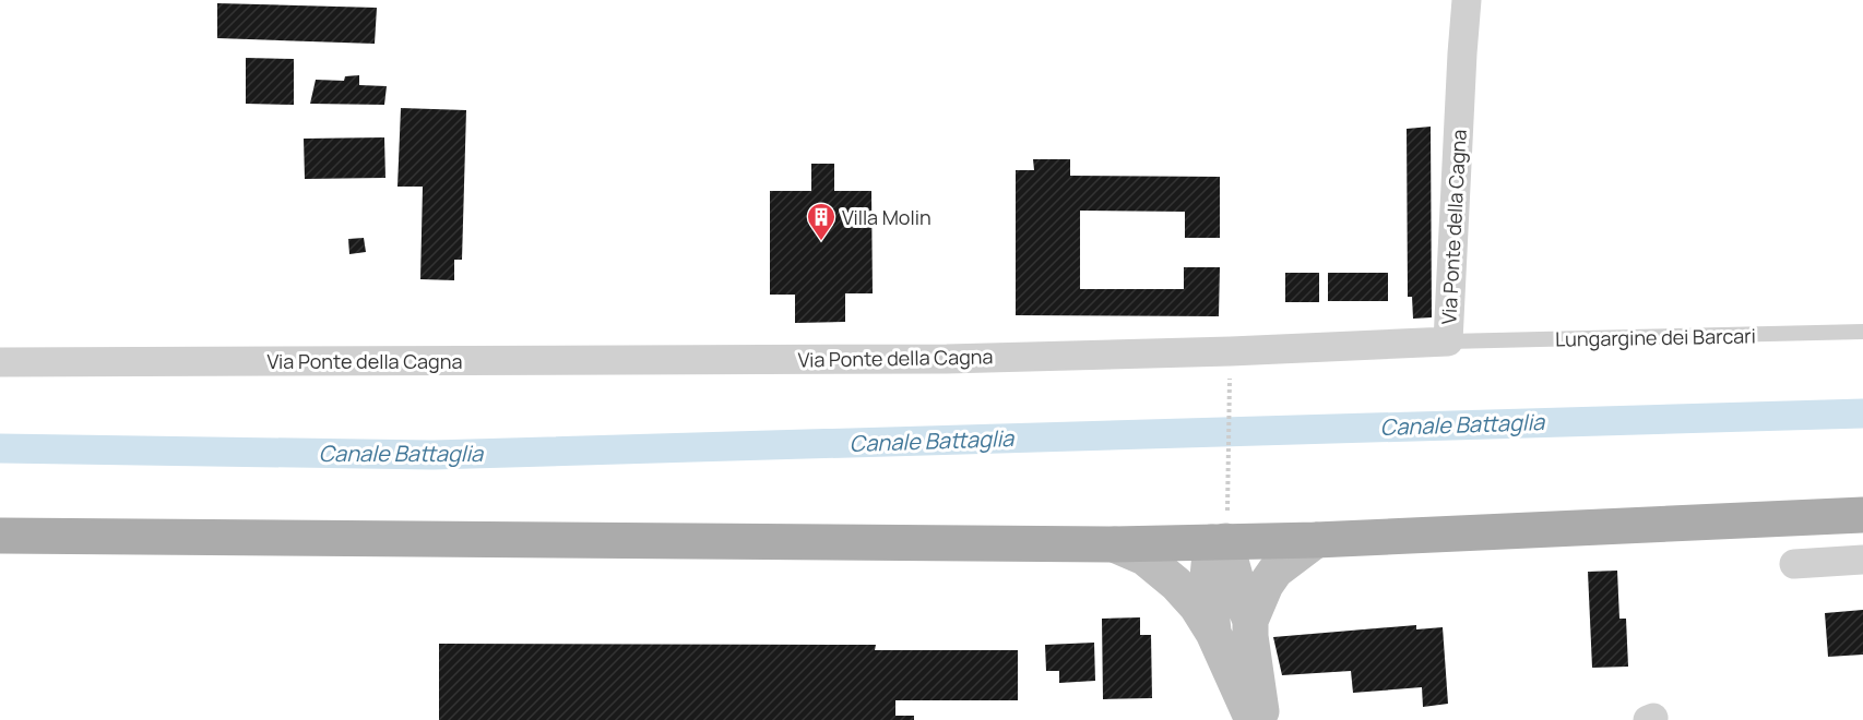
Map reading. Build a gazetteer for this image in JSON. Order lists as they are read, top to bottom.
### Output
{
  "streets": {
    "street": ["Via Ponte della Cagna"],
    "lane": ["Lungargine dei Barcari"]
  },
  "crossings": [
    ["Via Ponte della Cagna", "Lungargine dei Barcari"]
  ],
  "water": ["Canale Battaglia"],
  "places": {
    "building": ["Villa Molin"]
  }
}
